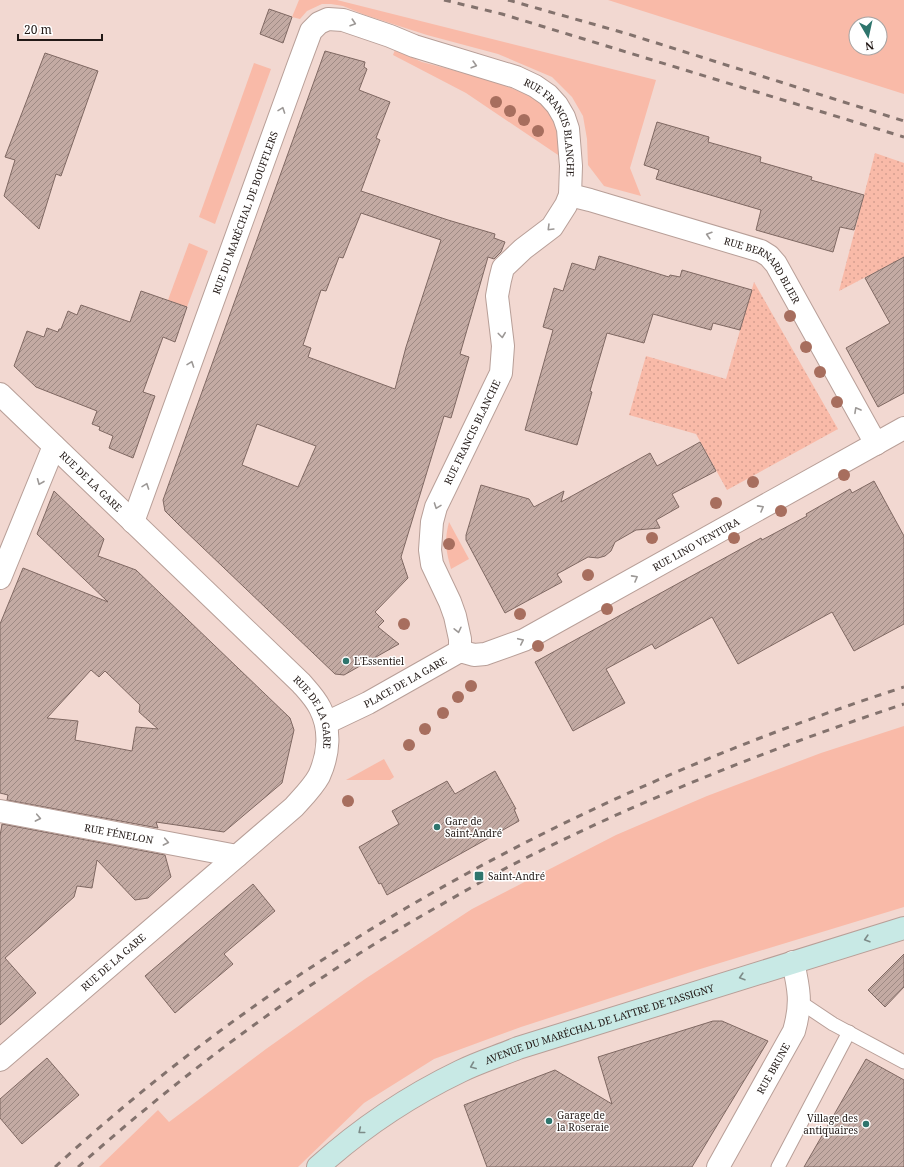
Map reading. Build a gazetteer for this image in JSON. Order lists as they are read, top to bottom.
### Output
{
  "streets": {
    "main road": ["AVENUE DU MARÉCHAL DE LATTRE DE TASSIGNY"],
    "street": [
      "RUE FRANCIS BLANCHE",
      "RUE DU MARÉCHAL DE BOUFFLERS",
      "RUE BERNARD BLIER",
      "RUE DE LA GARE",
      "RUE LINO VENTURA",
      "PLACE DE LA GARE",
      "RUE FÉNELON",
      "RUE BRUNE"
    ]
  },
  "crossings": [
    ["RUE FRANCIS BLANCHE", "RUE DU MARÉCHAL DE BOUFFLERS"],
    ["RUE FRANCIS BLANCHE", "RUE BERNARD BLIER"],
    ["RUE FRANCIS BLANCHE", "RUE LINO VENTURA"],
    ["RUE FRANCIS BLANCHE", "PLACE DE LA GARE"],
    ["RUE DU MARÉCHAL DE BOUFFLERS", "RUE DE LA GARE"],
    ["RUE BERNARD BLIER", "RUE LINO VENTURA"],
    ["RUE DE LA GARE", "PLACE DE LA GARE"],
    ["RUE DE LA GARE", "RUE FÉNELON"],
    ["RUE LINO VENTURA", "PLACE DE LA GARE"],
    ["AVENUE DU MARÉCHAL DE LATTRE DE TASSIGNY", "RUE BRUNE"]
  ],
  "one_way": [
    "RUE FRANCIS BLANCHE",
    "RUE DU MARÉCHAL DE BOUFFLERS",
    "RUE BERNARD BLIER",
    "RUE LINO VENTURA",
    "RUE FÉNELON",
    "AVENUE DU MARÉCHAL DE LATTRE DE TASSIGNY"
  ],
  "places": {
    "other": [
      "L'Essentiel",
      "Gare de Saint-André",
      "Garage de la Roseraie",
      "Village des antiquaires"
    ],
    "transit": ["Saint-André"]
  },
  "scale_bar": "20 m",
  "north": "bottom"
}
